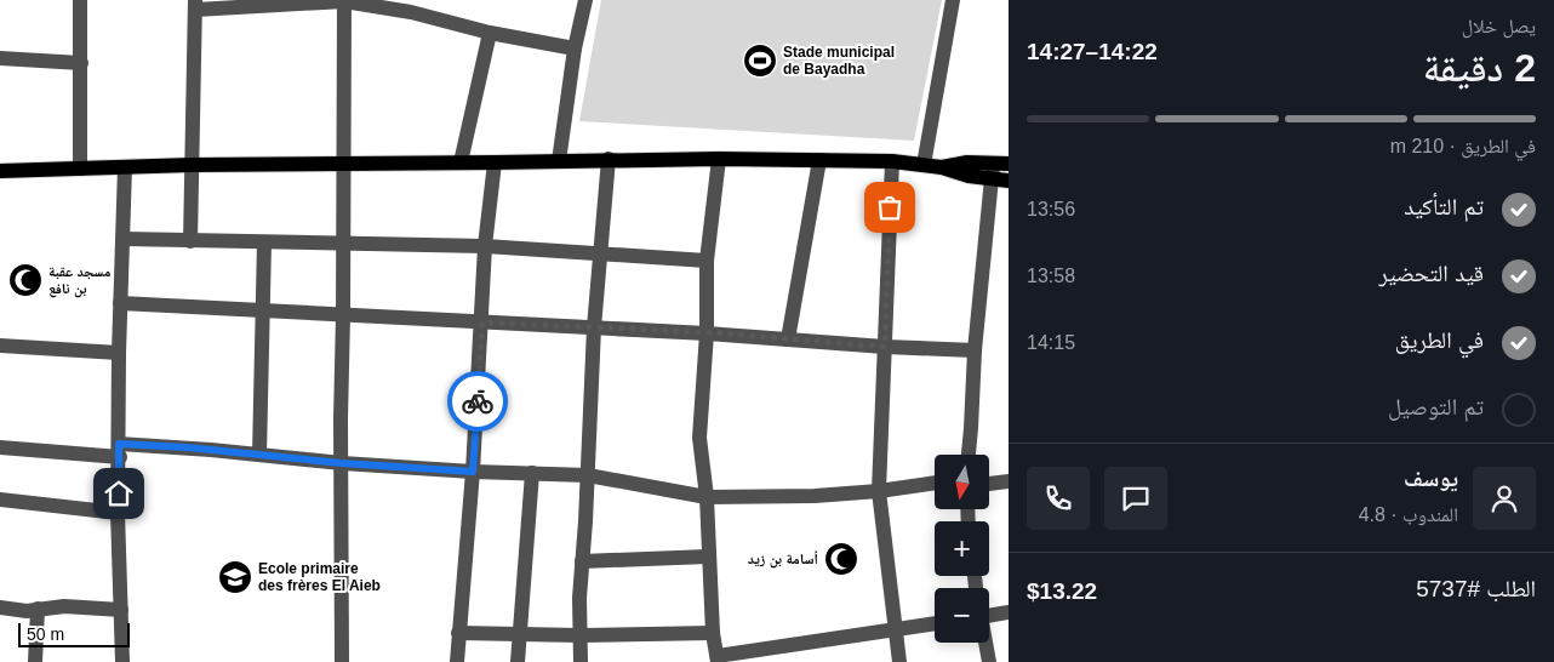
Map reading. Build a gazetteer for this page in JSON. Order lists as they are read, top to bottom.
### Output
{
  "places": {
    "sports": ["Stade municipal de Bayadha"],
    "mosque": ["مسجد عقبة بن نافع", "أسامة بن زيد"],
    "school or university": ["Ecole primaire des frères El Aieb"]
  },
  "scale_bar": "50 m",
  "north": "bottom",
  "page": {
    "heading": ["2 دقيقة", "يصل خلال", "14:22–14:27"],
    "panel": [
      "يوسف",
      "المندوب · 4.8",
      "الطلب #5737",
      "$13.22"
    ],
    "bar": "في الطريق · 210 m",
    "list": [
      ["تم التأكيد", "13:56"],
      ["قيد التحضير", "13:58"],
      ["في الطريق", "14:15"],
      "تم التوصيل"
    ],
    "map_buttons": ["+", "−"],
    "scale": "50 m"
  }
}
